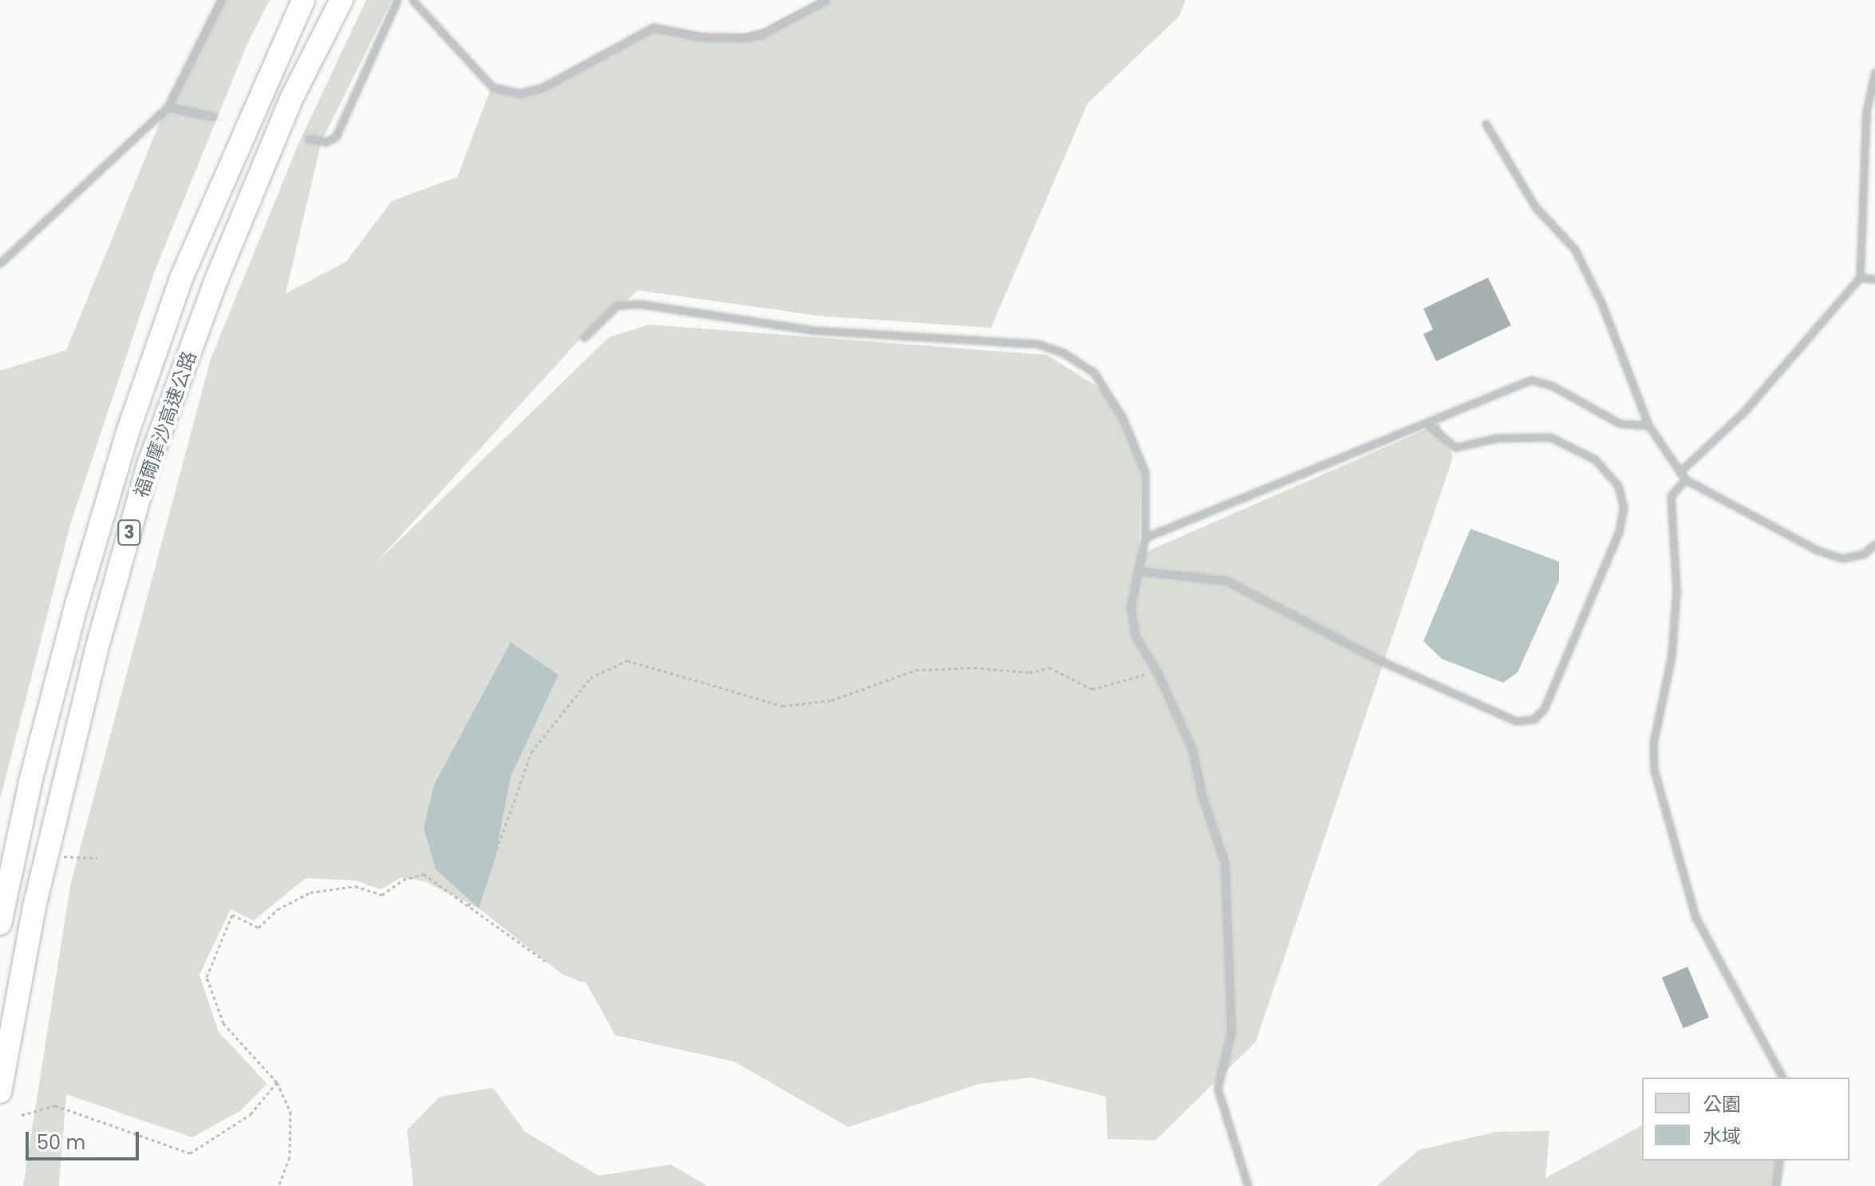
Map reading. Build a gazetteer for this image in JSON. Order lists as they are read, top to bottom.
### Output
{
  "streets": {
    "highway": ["福爾摩沙高速公路", "3"]
  },
  "legend": ["公園", "水域"],
  "scale_bar": "50 m"
}
